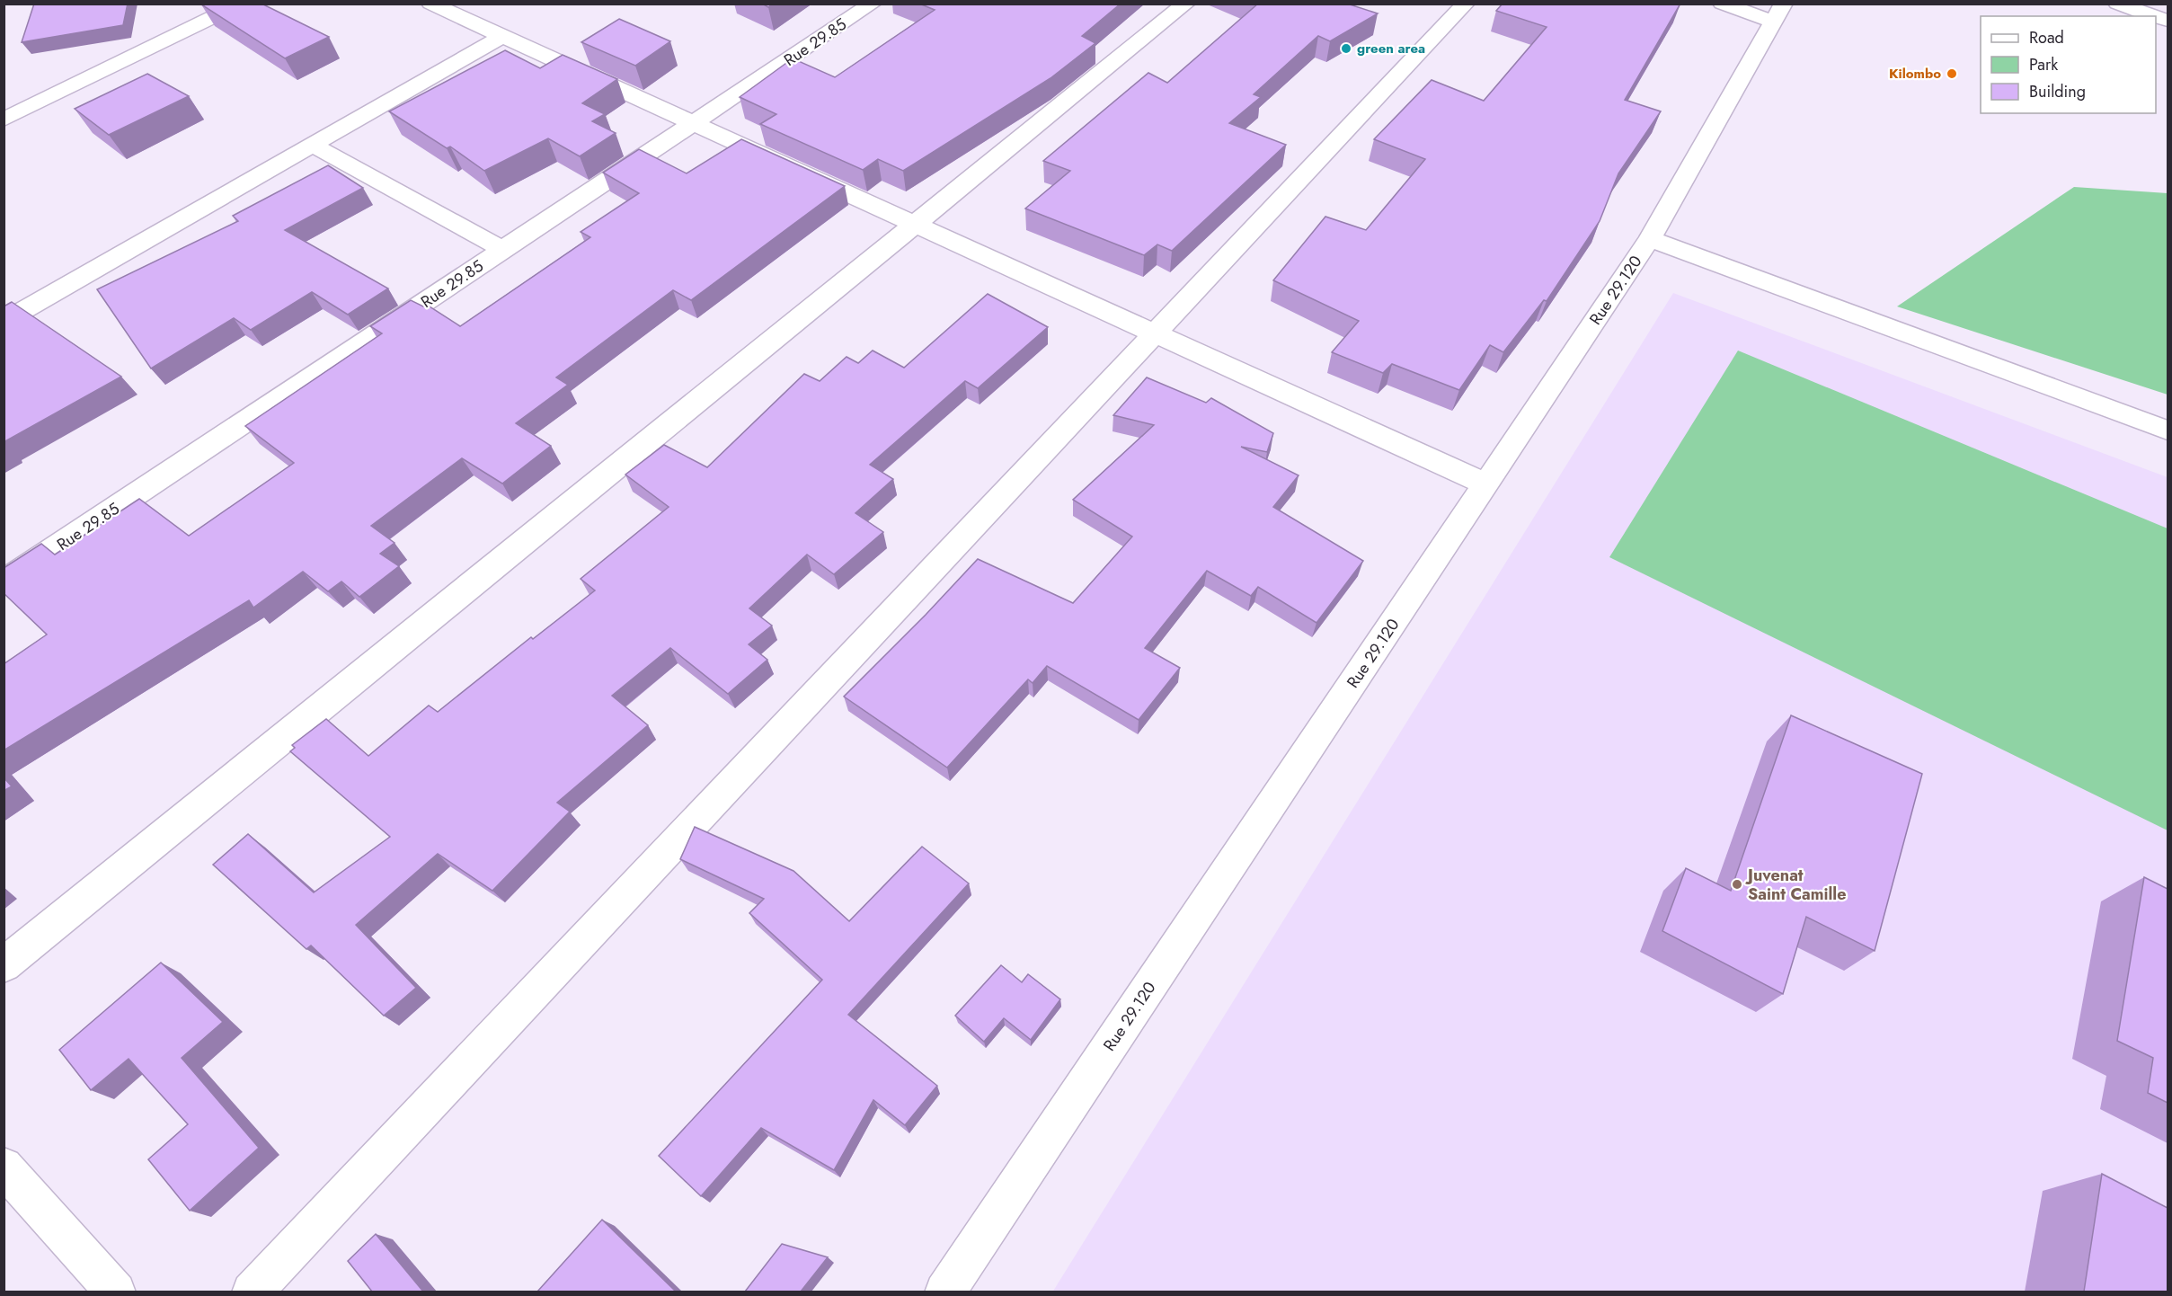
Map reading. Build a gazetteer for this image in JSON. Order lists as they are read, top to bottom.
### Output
{
  "streets": {
    "street": ["Rue 29.85", "Rue 29.120"]
  },
  "places": ["green area", "Kilombo", "Juvenat Saint Camille"],
  "legend": ["Road", "Park", "Building"]
}
